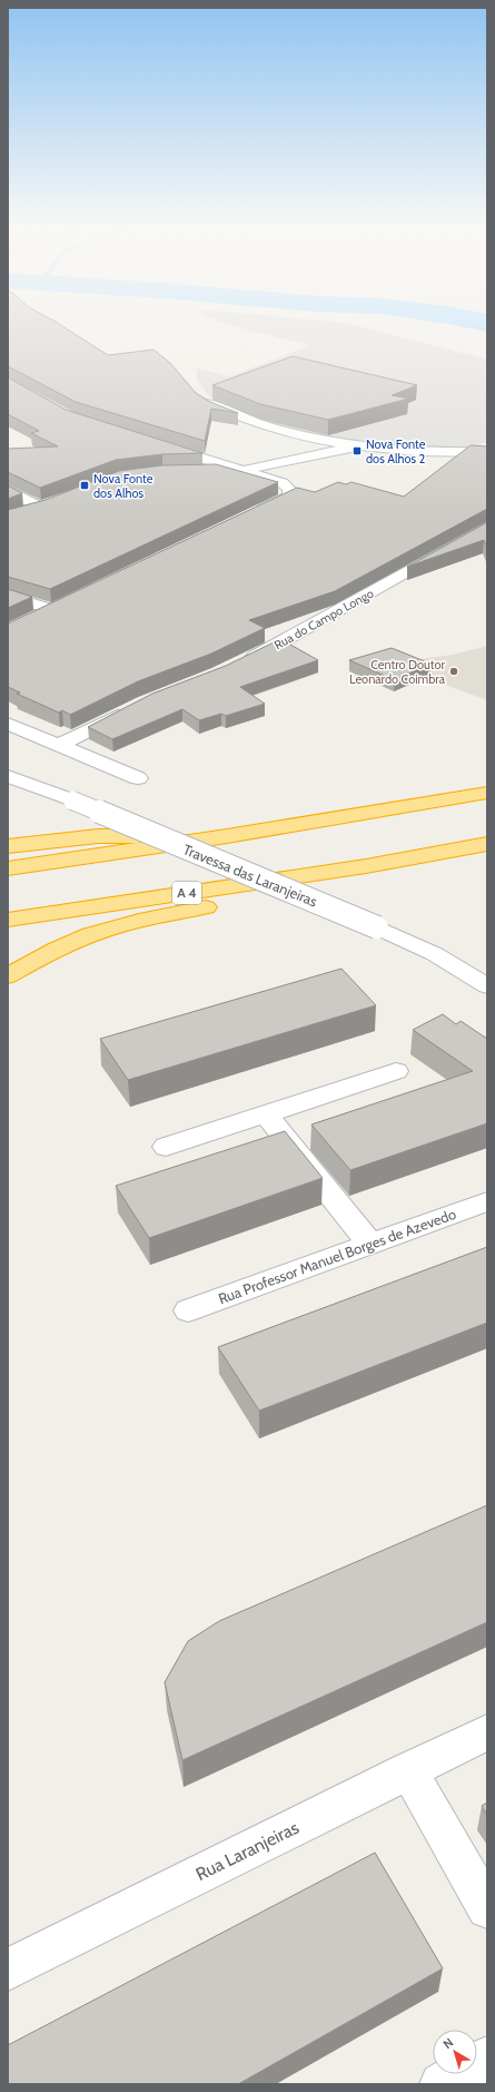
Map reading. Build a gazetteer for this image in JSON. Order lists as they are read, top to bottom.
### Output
{
  "streets": {
    "highway": ["A 4"],
    "street": [
      "Rua do Campo Longo",
      "Travessa das Laranjeiras",
      "Rua Professor Manuel Borges de Azevedo",
      "Rua Laranjeiras"
    ]
  },
  "places": {
    "transit": ["Nova Fonte dos Alhos 2", "Nova Fonte dos Alhos"],
    "other": ["Centro Doutor Leonardo Coimbra"]
  },
  "north": "top left"
}
